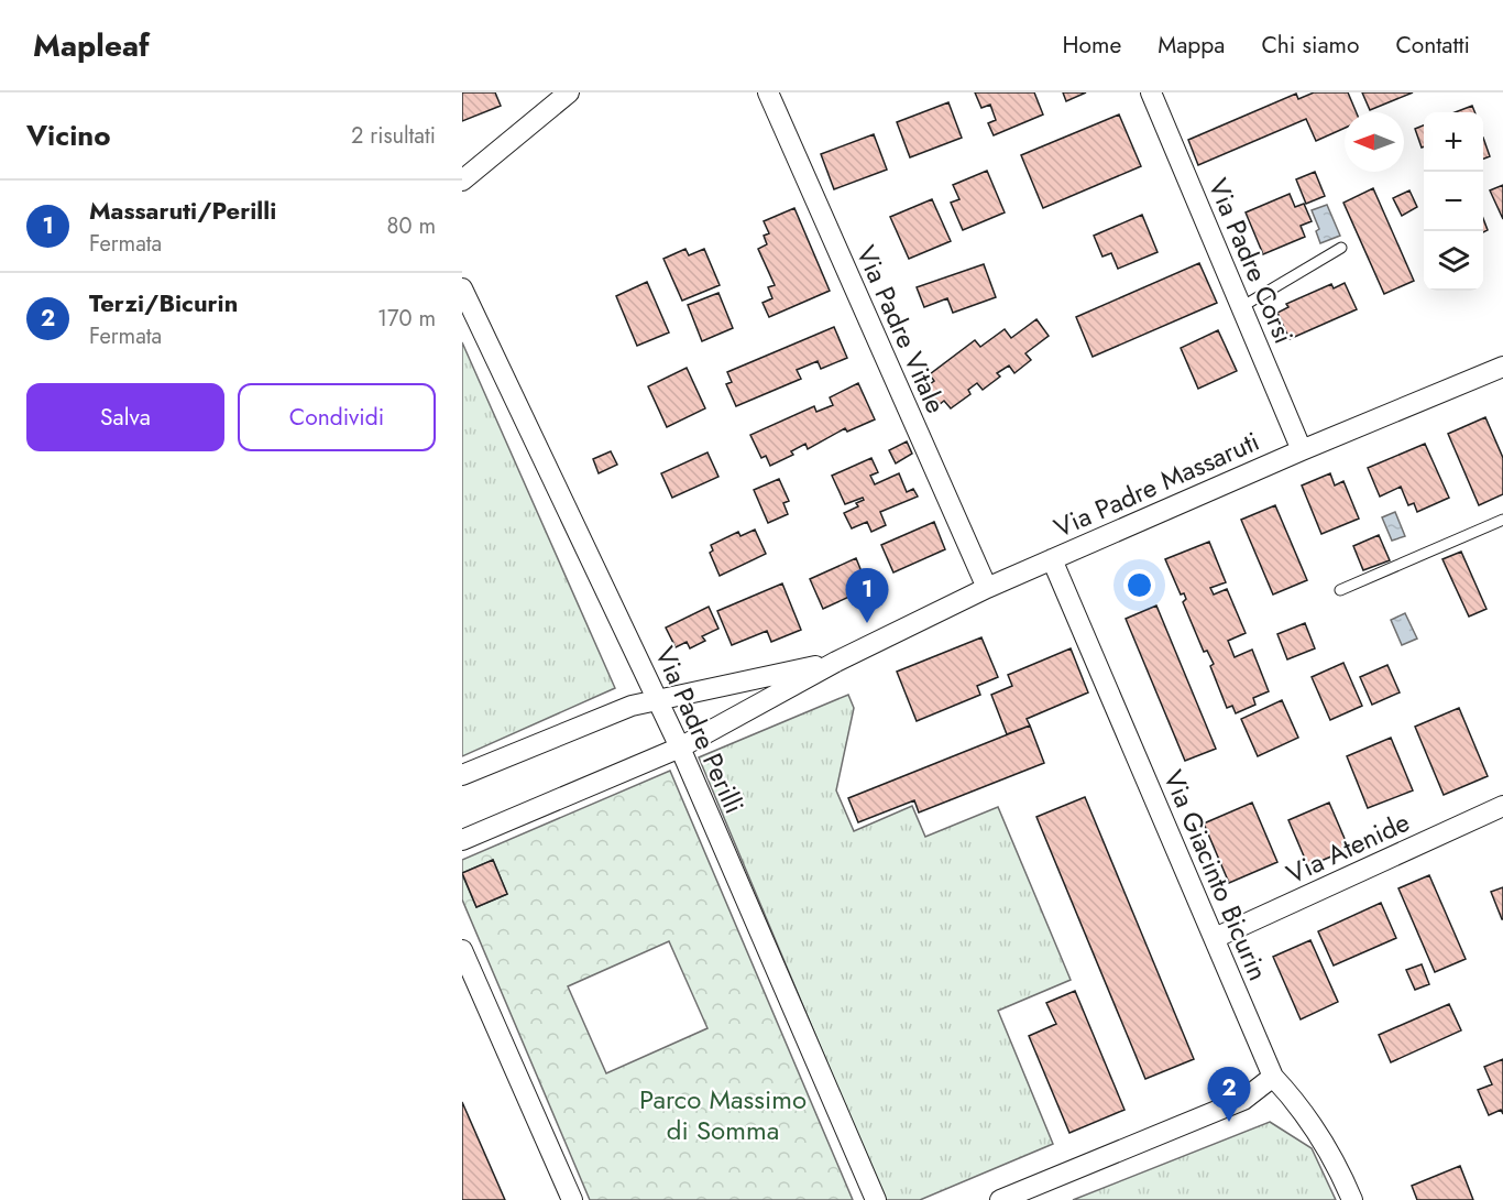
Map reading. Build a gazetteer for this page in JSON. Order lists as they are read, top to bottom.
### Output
{
  "streets": {
    "street": [
      "Via Padre Corsi",
      "Via Padre Vitale",
      "Via Padre Massaruti",
      "Via Padre Perilli",
      "Via Atenide",
      "Via Giacinto Bicurin"
    ]
  },
  "crossings": [
    ["Via Padre Corsi", "Via Padre Massaruti"],
    ["Via Padre Vitale", "Via Padre Massaruti"],
    ["Via Padre Massaruti", "Via Padre Perilli"],
    ["Via Padre Massaruti", "Via Giacinto Bicurin"],
    ["Via Atenide", "Via Giacinto Bicurin"]
  ],
  "parks": ["Parco Massimo di Somma"],
  "north": "left",
  "page": {
    "header": "Mapleaf",
    "nav": [
      "Home",
      "Mappa",
      "Chi siamo",
      "Contatti"
    ],
    "heading": ["Vicino", "2 risultati"],
    "map_buttons": ["+", "−"],
    "list": [
      {
        "mark": "1",
        "name": "Massaruti/Perilli",
        "note": "Fermata",
        "value": "80 m"
      },
      {
        "mark": "2",
        "name": "Terzi/Bicurin",
        "note": "Fermata",
        "value": "170 m"
      }
    ],
    "buttons": ["Salva", "Condividi"],
    "pins": ["1", "2"]
  }
}
